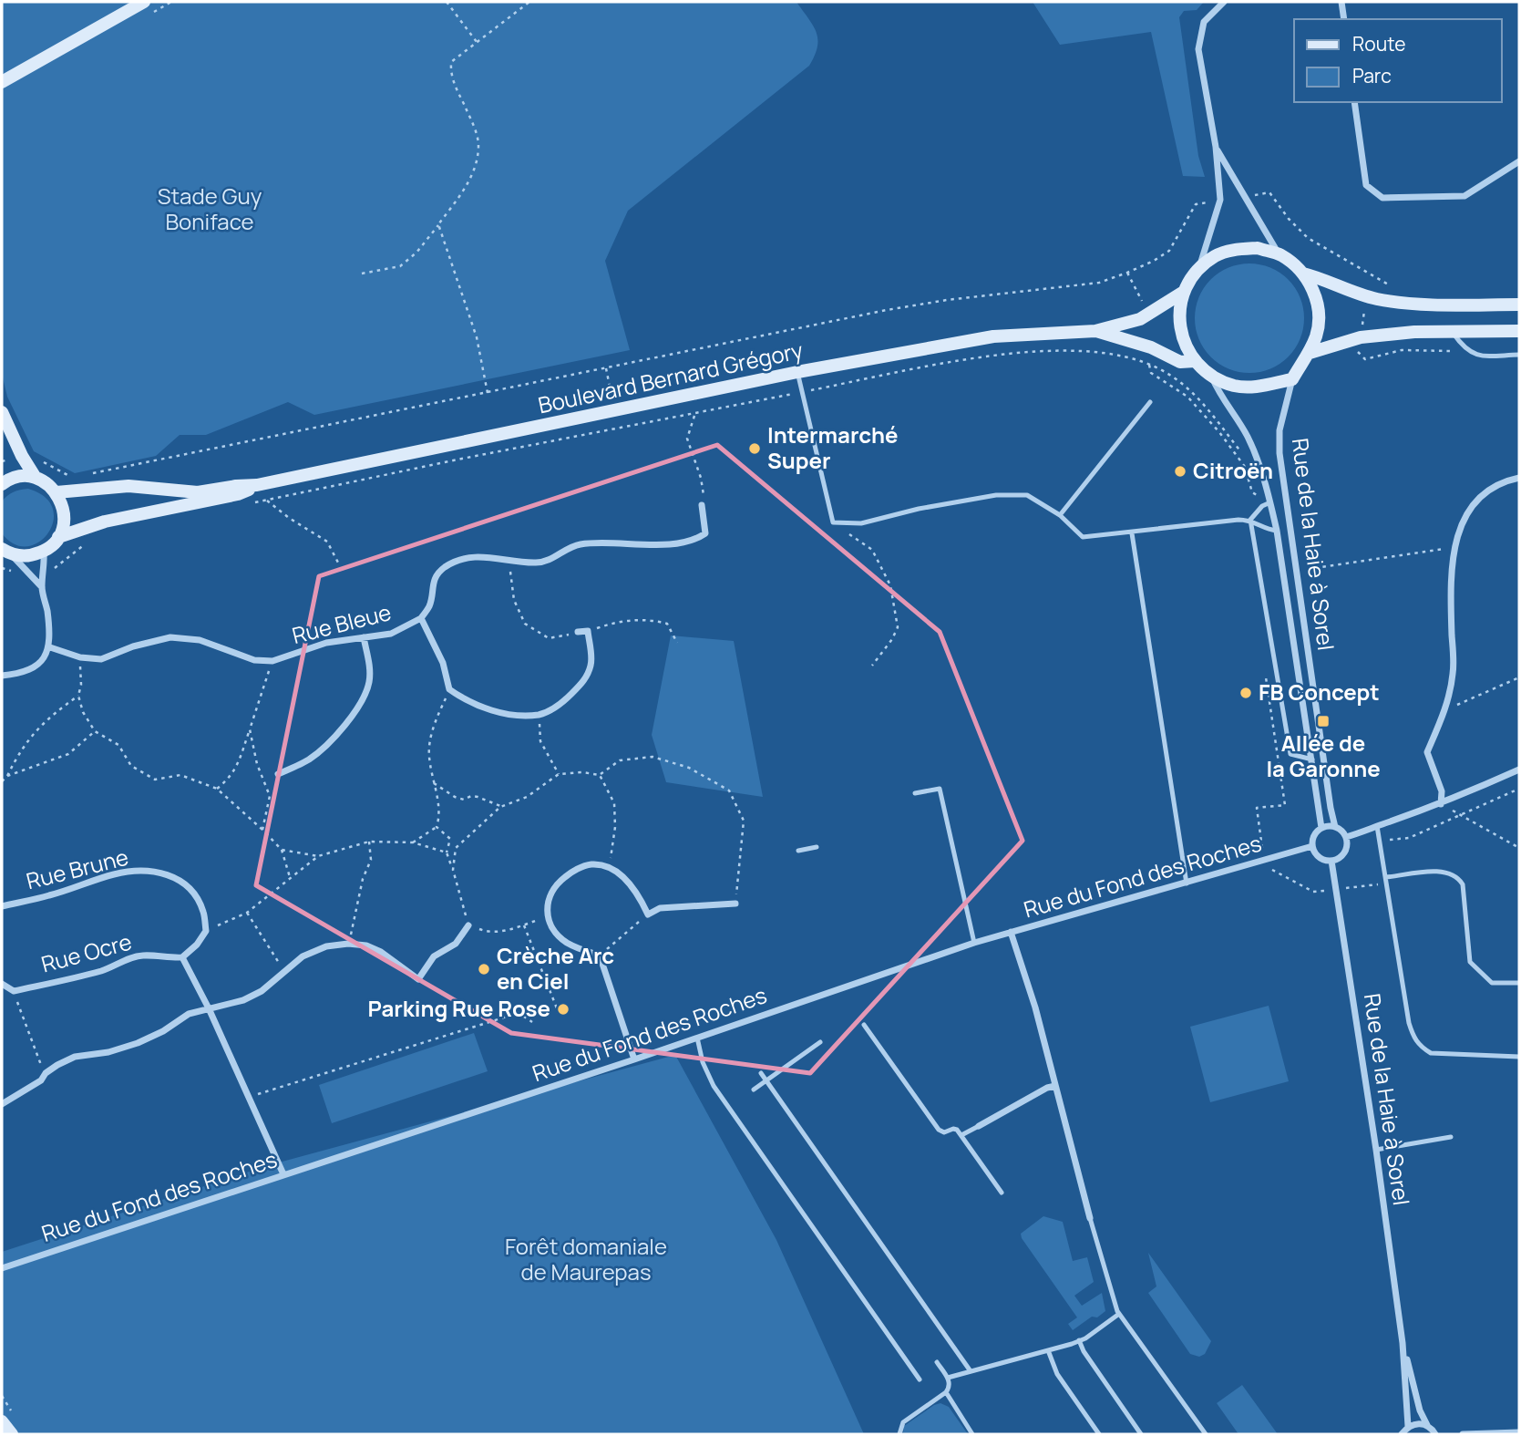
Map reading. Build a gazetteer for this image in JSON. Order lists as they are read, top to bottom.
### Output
{
  "streets": {
    "street": [
      "Boulevard Bernard Grégory",
      "Rue de la Haie à Sorel",
      "Rue Bleue",
      "Rue Brune",
      "Rue du Fond des Roches",
      "Rue Ocre"
    ]
  },
  "crossings": [
    ["Boulevard Bernard Grégory", "Rue de la Haie à Sorel"],
    ["Rue de la Haie à Sorel", "Rue du Fond des Roches"]
  ],
  "parks": ["Stade Guy Boniface", "Forêt domaniale de Maurepas"],
  "places": {
    "other": [
      "Intermarché Super",
      "Citroën",
      "FB Concept",
      "Crèche Arc en Ciel",
      "Parking Rue Rose"
    ],
    "transit": ["Allée de la Garonne"]
  },
  "legend": ["Route", "Parc"]
}
